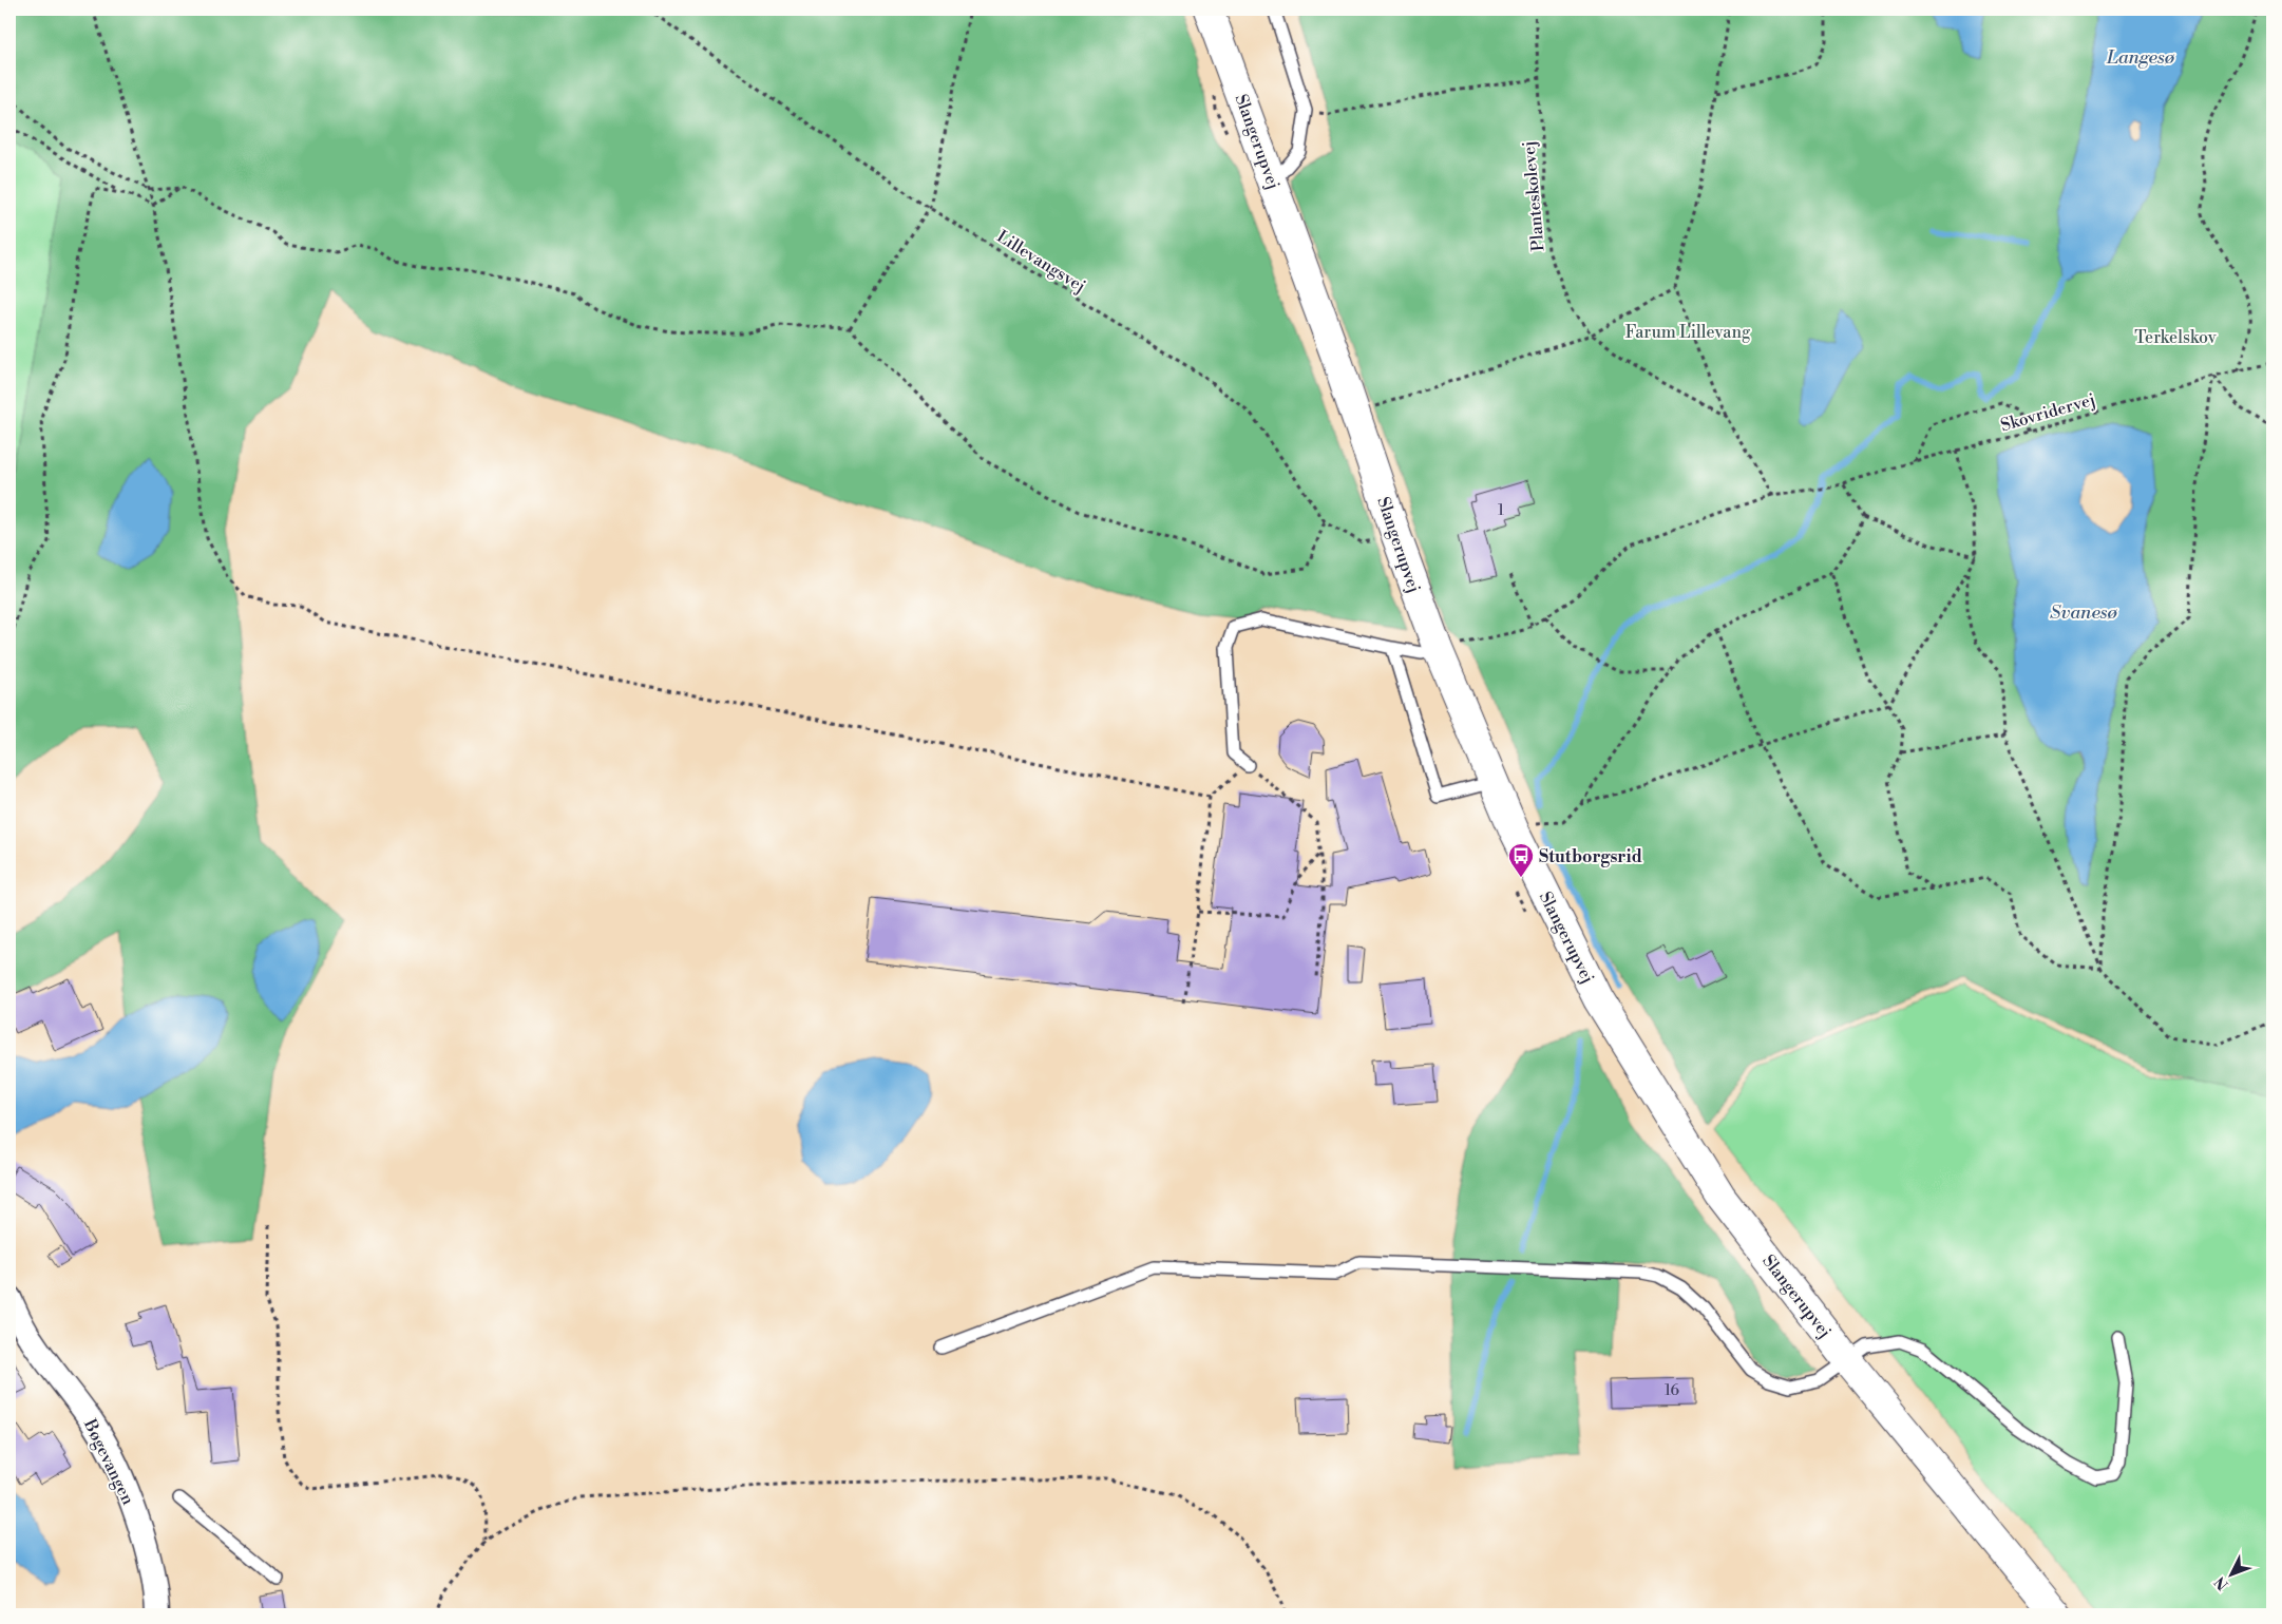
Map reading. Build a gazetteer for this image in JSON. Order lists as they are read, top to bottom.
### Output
{
  "streets": {
    "main road": ["Slangerupvej"],
    "street": ["Bøgevangen"],
    "path": ["Planteskolevej", "Lillevangsvej", "Skovridervej"]
  },
  "crossings": [
    ["Slangerupvej", "Lillevangsvej"]
  ],
  "water": ["Langesø", "Svanesø"],
  "parks": ["Farum Lillevang", "Terkelskov"],
  "places": {
    "bus stop": ["Stutborgsrid"]
  },
  "house_numbers": ["1", "16"],
  "north": "bottom left"
}
